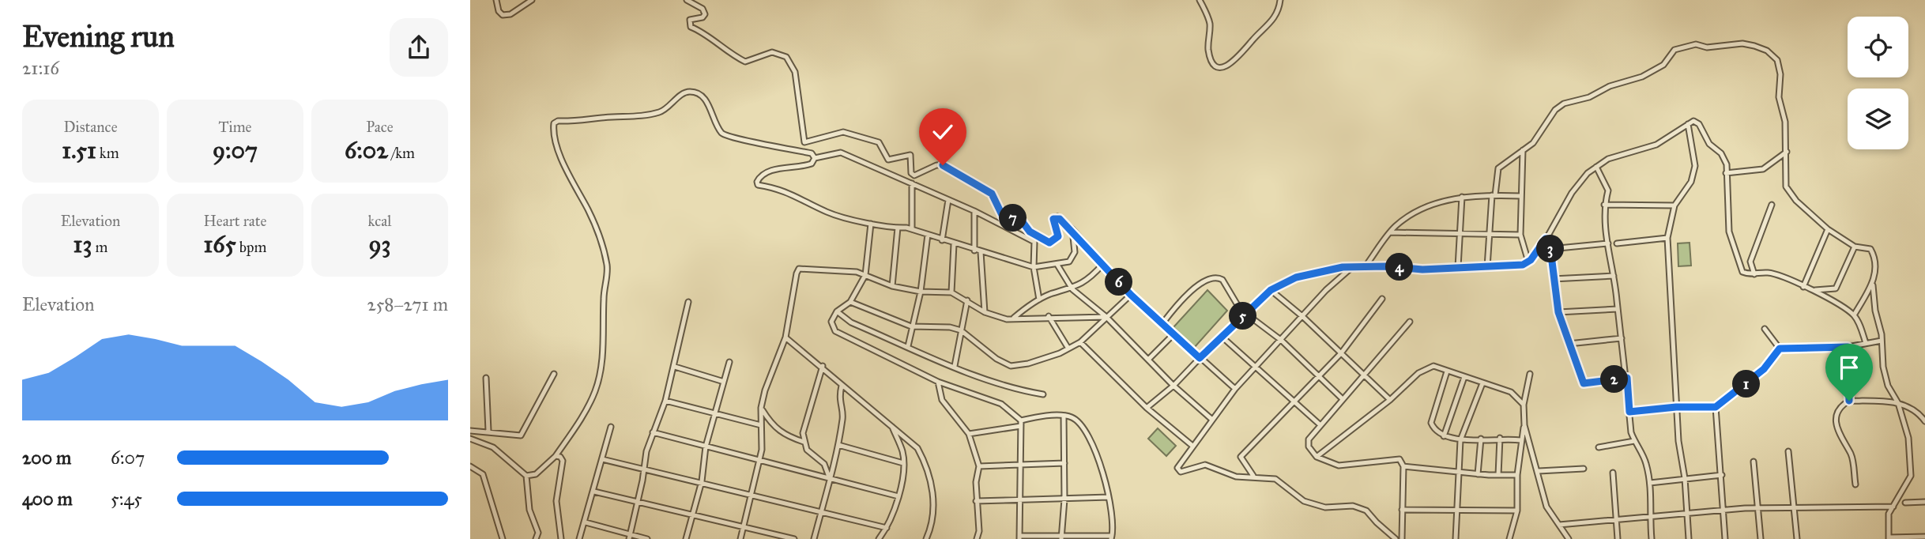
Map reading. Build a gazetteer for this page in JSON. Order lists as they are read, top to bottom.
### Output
{
  "page": {
    "heading": ["Evening run", "21:16"],
    "stats": [
      ["Distance", "1.51 km"],
      ["Time", "9:07"],
      ["Pace", "6:02 /km"],
      ["Elevation", "13 m"],
      ["Heart rate", "165 bpm"],
      ["kcal", "93"]
    ],
    "pins": [
      "7",
      "3",
      "4",
      "6",
      "5",
      "2",
      "1"
    ],
    "chart": ["Elevation", "258–271 m"],
    "list": [
      {
        "name": "200 m",
        "note": "6:07"
      },
      {
        "name": "400 m",
        "note": "5:45"
      }
    ]
  }
}
